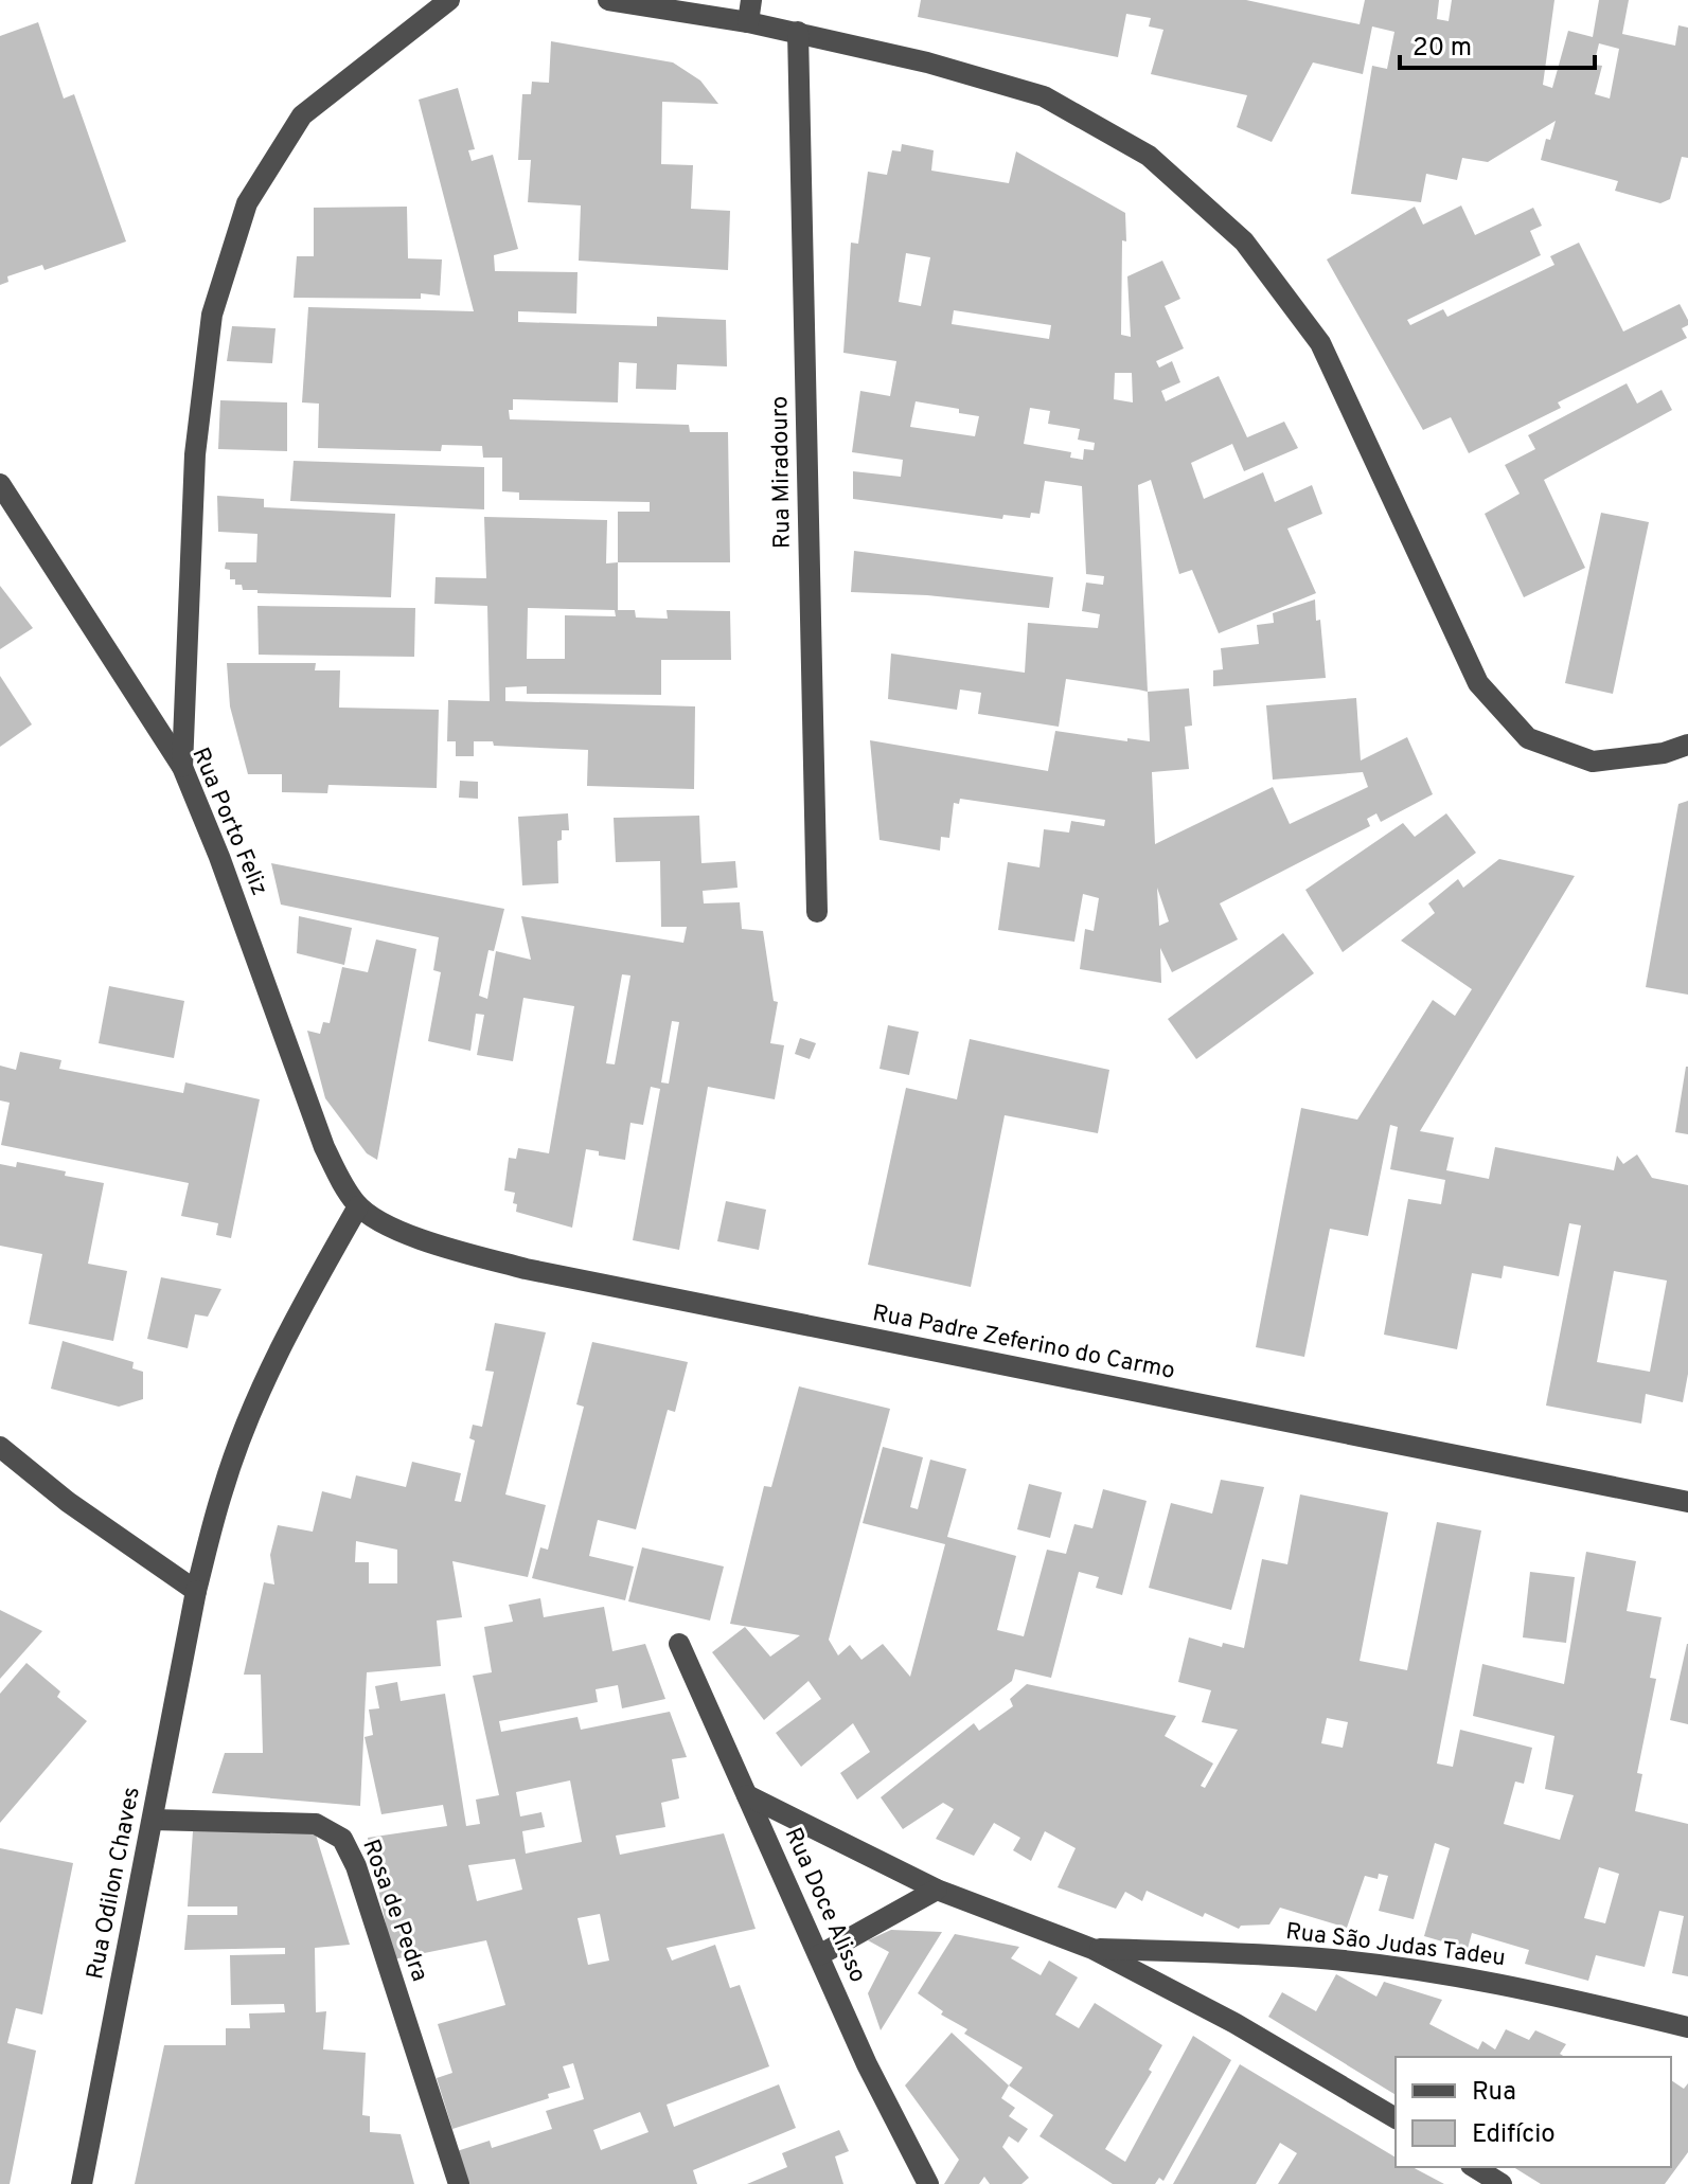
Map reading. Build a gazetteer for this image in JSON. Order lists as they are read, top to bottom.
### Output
{
  "streets": {
    "street": [
      "Rua Miradouro",
      "Rua Porto Feliz",
      "Rua Padre Zeferino do Carmo",
      "Rua Odilon Chaves",
      "Rua Doce Alisso",
      "Rosa de Pedra",
      "Rua São Judas Tadeu"
    ]
  },
  "crossings": [
    ["Rua Porto Feliz", "Rua Padre Zeferino do Carmo"],
    ["Rua Porto Feliz", "Rua Odilon Chaves"],
    ["Rua Padre Zeferino do Carmo", "Rua Odilon Chaves"],
    ["Rua Odilon Chaves", "Rosa de Pedra"],
    ["Rua Doce Alisso", "Rua São Judas Tadeu"]
  ],
  "legend": ["Rua", "Edifício"],
  "scale_bar": "20 m"
}
